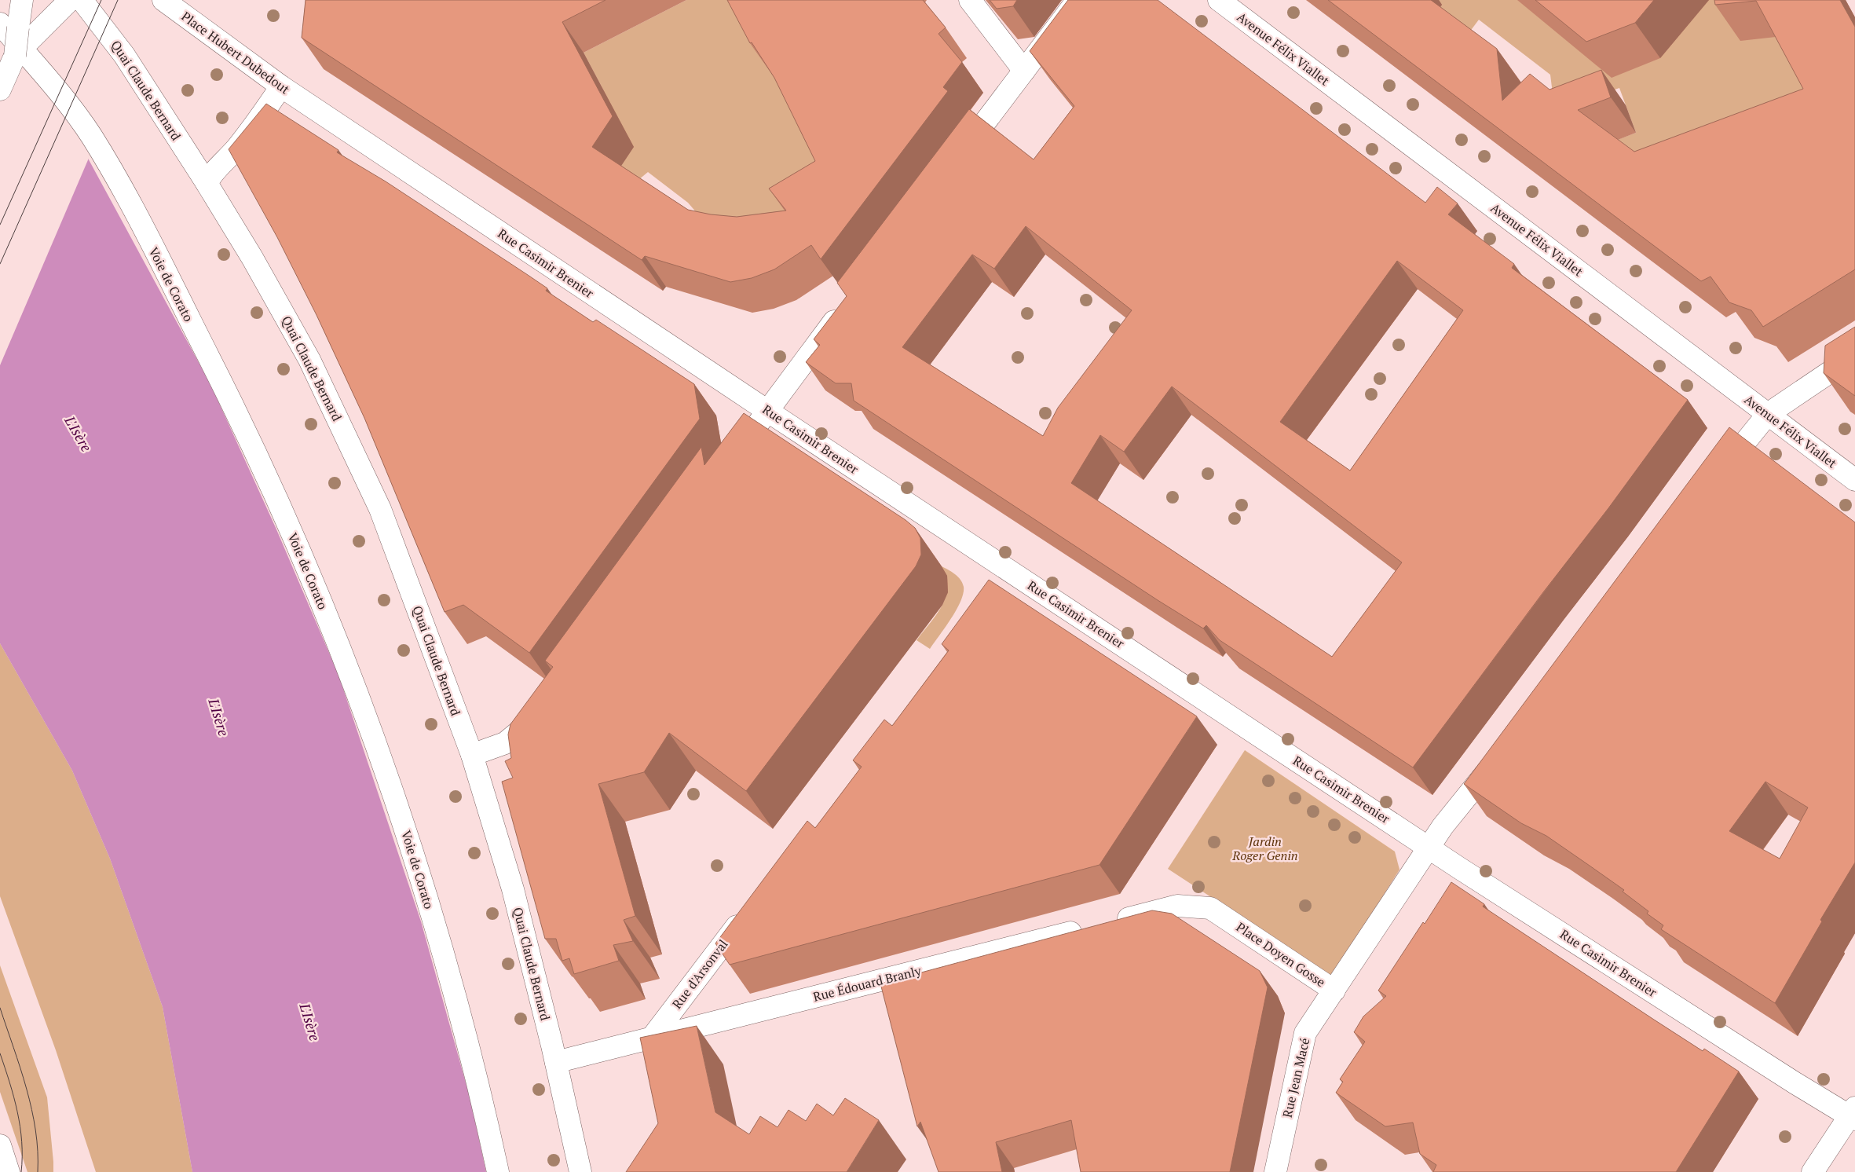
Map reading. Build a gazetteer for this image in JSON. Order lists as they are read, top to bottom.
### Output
{
  "streets": {
    "main road": [
      "Avenue Félix Viallet",
      "Place Hubert Dubedout",
      "Quai Claude Bernard",
      "Rue Casimir Brenier",
      "Voie de Corato",
      "Place Doyen Gosse",
      "Rue d'Arsonval",
      "Rue Édouard Branly",
      "Rue Jean Macé"
    ]
  },
  "crossings": [
    ["Place Hubert Dubedout", "Rue Casimir Brenier"],
    ["Quai Claude Bernard", "Rue Édouard Branly"],
    ["Rue Casimir Brenier", "Place Doyen Gosse"],
    ["Place Doyen Gosse", "Rue Jean Macé"],
    ["Rue d'Arsonval", "Rue Édouard Branly"]
  ],
  "water": ["L'Isère"],
  "parks": ["Jardin Roger Genin"]
}
